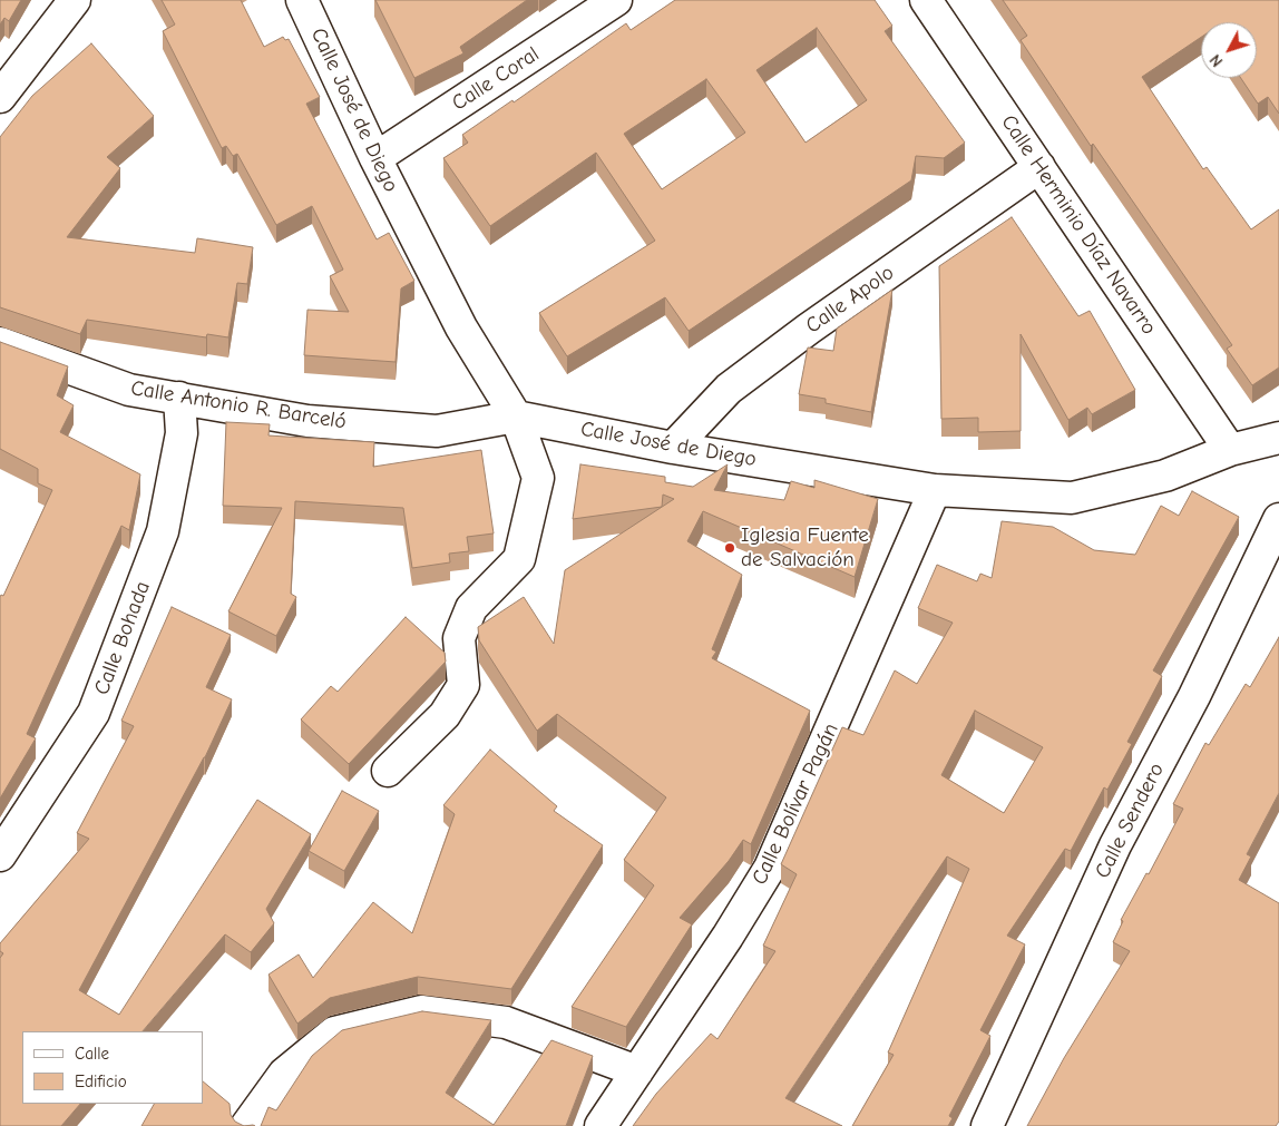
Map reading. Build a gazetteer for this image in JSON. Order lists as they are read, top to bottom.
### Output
{
  "streets": {
    "street": [
      "Calle Coral",
      "Calle José de Diego",
      "Calle Herminio Díaz Navarro",
      "Calle Apolo",
      "Calle Antonio R. Barceló",
      "Calle Bohada",
      "Calle Bolívar Pagán",
      "Calle Sendero"
    ]
  },
  "crossings": [
    ["Calle Coral", "Calle José de Diego"],
    ["Calle José de Diego", "Calle Herminio Díaz Navarro"],
    ["Calle José de Diego", "Calle Apolo"],
    ["Calle José de Diego", "Calle Antonio R. Barceló"],
    ["Calle José de Diego", "Calle Bolívar Pagán"],
    ["Calle Herminio Díaz Navarro", "Calle Apolo"],
    ["Calle Antonio R. Barceló", "Calle Bohada"]
  ],
  "places": ["Iglesia Fuente de Salvación"],
  "legend": ["Calle", "Edificio"],
  "north": "bottom left"
}
